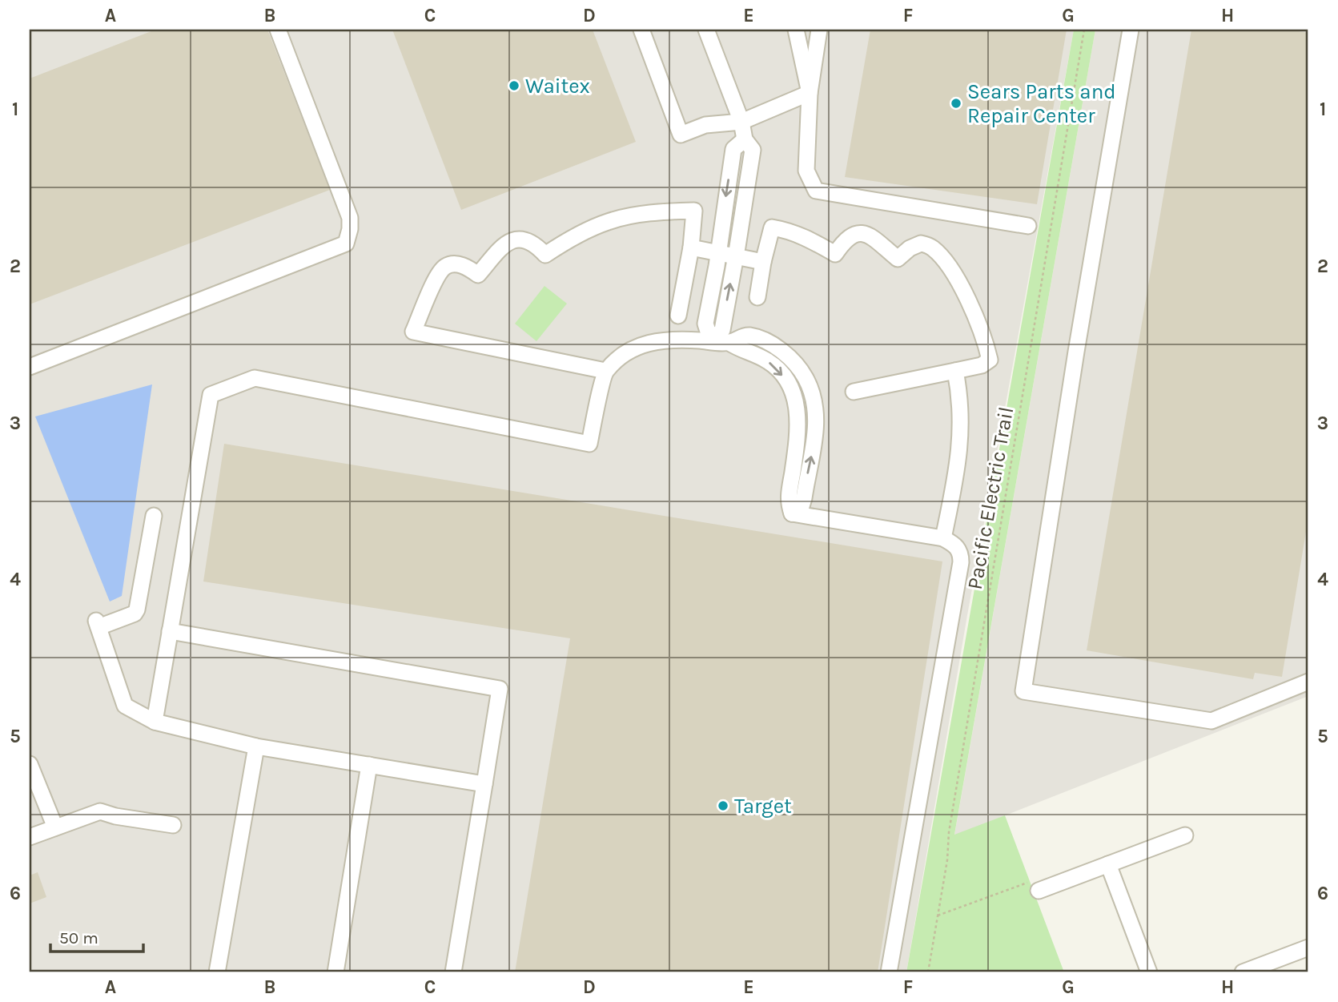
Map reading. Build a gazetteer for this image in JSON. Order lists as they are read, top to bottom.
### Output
{
  "streets": {
    "path": ["Pacific Electric Trail"]
  },
  "places": ["Waitex", "Sears Parts and Repair Center", "Target"],
  "scale_bar": "50 m",
  "grid": {
    "columns": [
      "A",
      "B",
      "C",
      "D",
      "E",
      "F",
      "G",
      "H"
    ],
    "rows": [
      "1",
      "2",
      "3",
      "4",
      "5",
      "6"
    ]
  }
}
